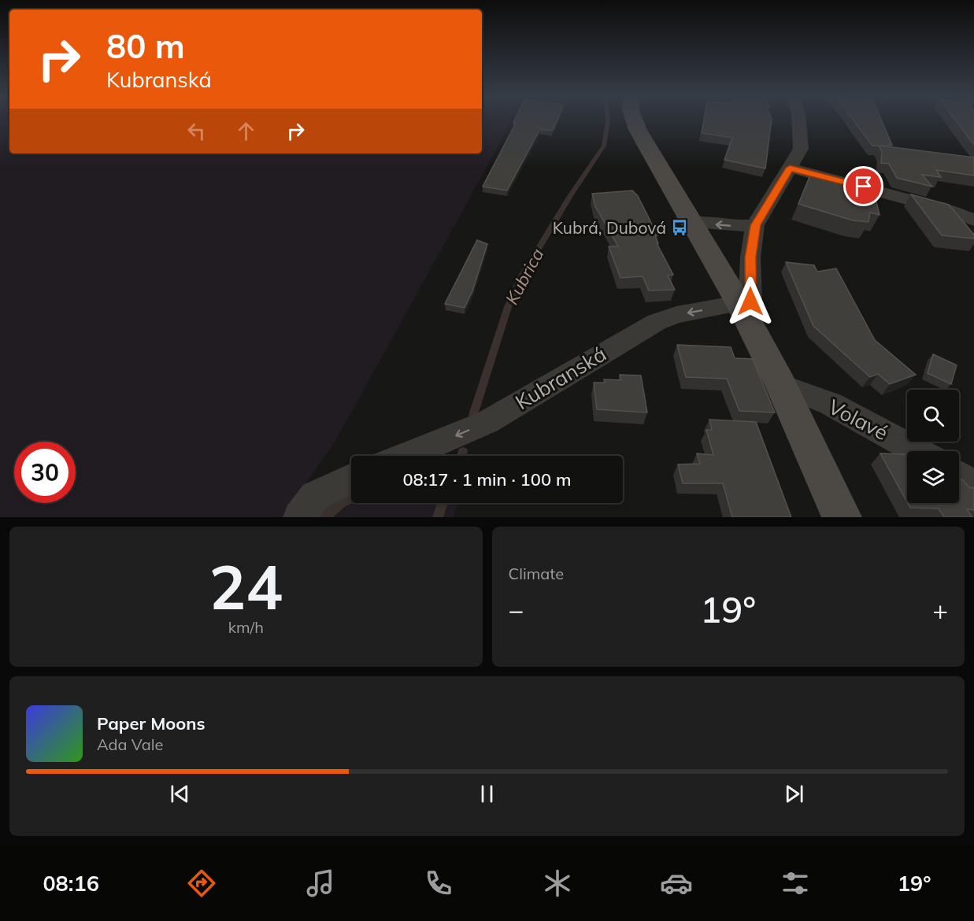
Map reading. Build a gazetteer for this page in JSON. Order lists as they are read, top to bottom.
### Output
{
  "streets": {
    "street": ["Kubranská", "Volavé"]
  },
  "one_way": ["Kubranská"],
  "water": ["Kubrica"],
  "places": {
    "bus stop": ["Kubrá, Dubová"]
  },
  "page": {
    "turn": ["80 m", "Kubranská"],
    "limit": "30",
    "trip": "08:17 · 1 min · 100 m",
    "tile": [
      ["24", "km/h"],
      "Climate"
    ],
    "heat": ["−", "19°", "+"],
    "song": ["Paper Moons", "Ada Vale"],
    "tabs": ["08:16", "19°"]
  }
}
